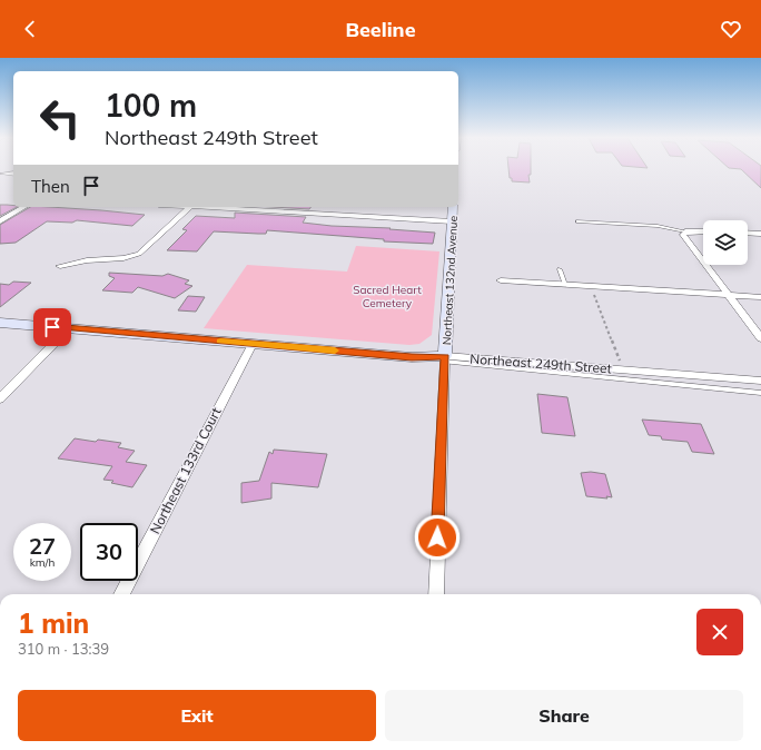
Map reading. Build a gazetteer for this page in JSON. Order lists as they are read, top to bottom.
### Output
{
  "streets": {
    "street": ["Northeast 132nd Avenue", "Northeast 249th Street", "Northeast 133rd Court"]
  },
  "crossings": [
    ["Northeast 132nd Avenue", "Northeast 249th Street"],
    ["Northeast 249th Street", "Northeast 133rd Court"]
  ],
  "parks": ["Sacred Heart Cemetery"],
  "page": {
    "header": "Beeline",
    "turn": ["100 m", "Northeast 249th Street"],
    "then": "Then",
    "speed": "27 km/h",
    "limit": "30",
    "heading": ["1 min", "310 m · 13:39"],
    "buttons": ["Exit", "Share"]
  }
}
